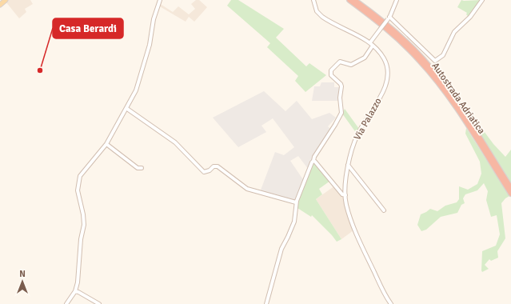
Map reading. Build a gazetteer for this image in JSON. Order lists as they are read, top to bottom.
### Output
{
  "streets": {
    "highway": ["Autostrada Adriatica"],
    "street": ["Via Palazzo"]
  },
  "places": ["Casa Berardi"],
  "north": "top"
}
